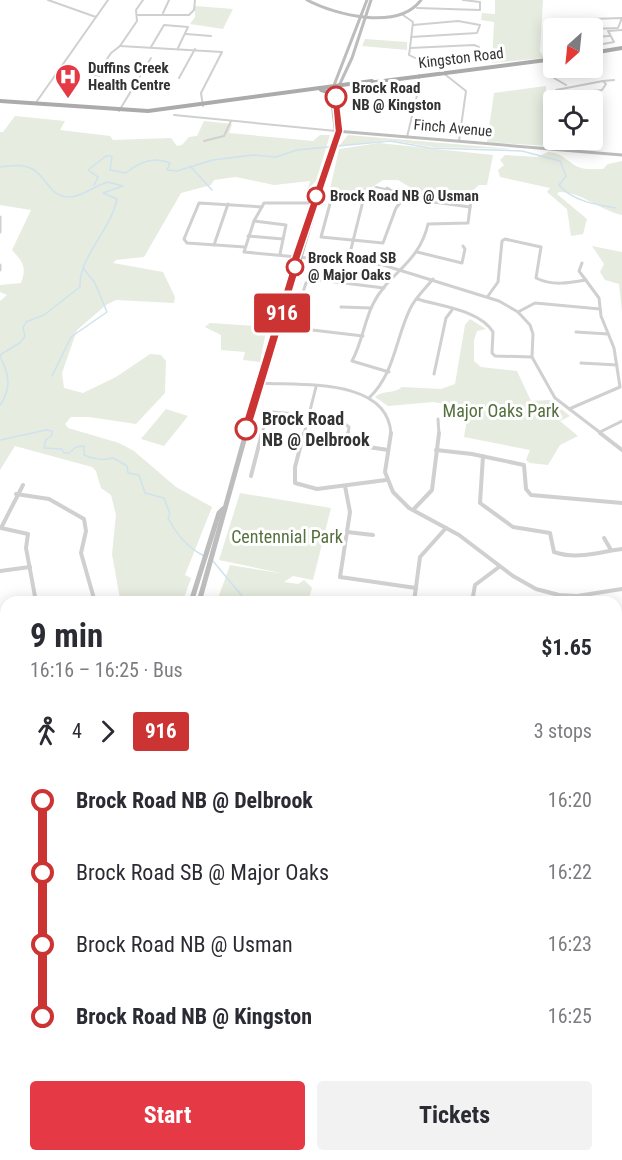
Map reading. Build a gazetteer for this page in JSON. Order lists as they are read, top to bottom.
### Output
{
  "streets": {
    "main road": ["Kingston Road", "Finch Avenue"]
  },
  "parks": ["Major Oaks Park", "Centennial Park"],
  "places": {
    "other": [
      "Brock Road NB @ Kingston",
      "Brock Road NB @ Usman",
      "Brock Road SB @ Major Oaks",
      "Brock Road NB @ Delbrook"
    ],
    "hospital": ["Duffins Creek Health Centre"]
  },
  "lines": ["bus line 916"],
  "north": "bottom left",
  "page": {
    "on_map": "916",
    "heading": ["9 min", "16:16 – 16:25 · Bus", "$1.65"],
    "legs": ["4", "916", "3 stops"],
    "list": [
      {
        "name": "Brock Road NB @ Delbrook",
        "value": "16:20"
      },
      {
        "name": "Brock Road SB @ Major Oaks",
        "value": "16:22"
      },
      {
        "name": "Brock Road NB @ Usman",
        "value": "16:23"
      },
      {
        "name": "Brock Road NB @ Kingston",
        "value": "16:25"
      }
    ],
    "buttons": ["Start", "Tickets"]
  }
}
